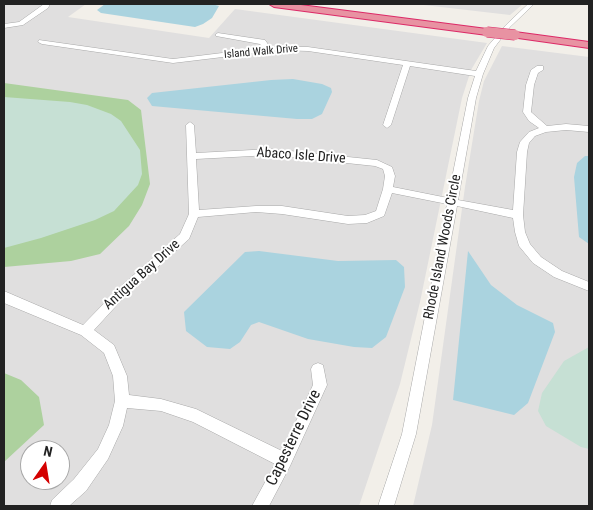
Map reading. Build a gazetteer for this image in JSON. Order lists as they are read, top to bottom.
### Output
{
  "streets": {
    "street": [
      "Island Walk Drive",
      "Abaco Isle Drive",
      "Rhode Island Woods Circle",
      "Antigua Bay Drive",
      "Capesterre Drive"
    ]
  },
  "crossings": [
    ["Island Walk Drive", "Rhode Island Woods Circle"],
    ["Abaco Isle Drive", "Antigua Bay Drive"]
  ],
  "north": "top"
}
